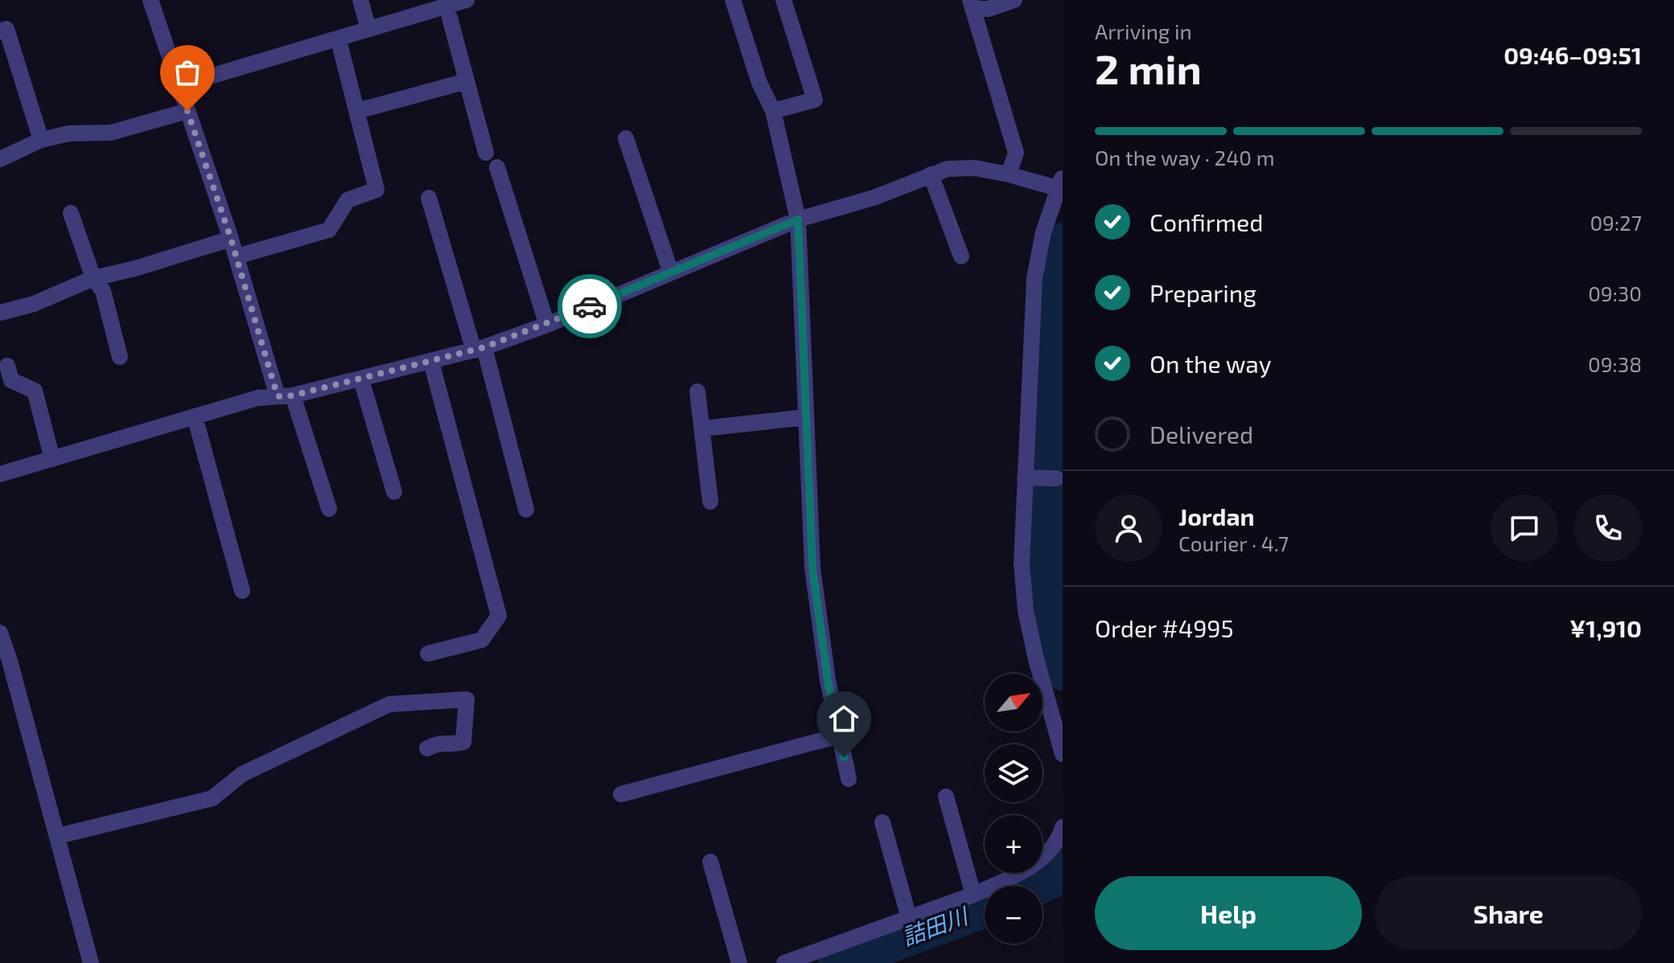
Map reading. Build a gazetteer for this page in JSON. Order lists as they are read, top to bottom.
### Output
{
  "water": ["詰田川"],
  "north": "top right",
  "page": {
    "heading": ["2 min", "Arriving in", "09:46–09:51"],
    "panel": [
      "Jordan",
      "Courier · 4.7",
      "Order #4995",
      "¥1,910"
    ],
    "bar": "On the way · 240 m",
    "list": [
      ["Confirmed", "09:27"],
      ["Preparing", "09:30"],
      ["On the way", "09:38"],
      "Delivered"
    ],
    "map_buttons": ["+", "−"],
    "buttons": ["Help", "Share"]
  }
}
